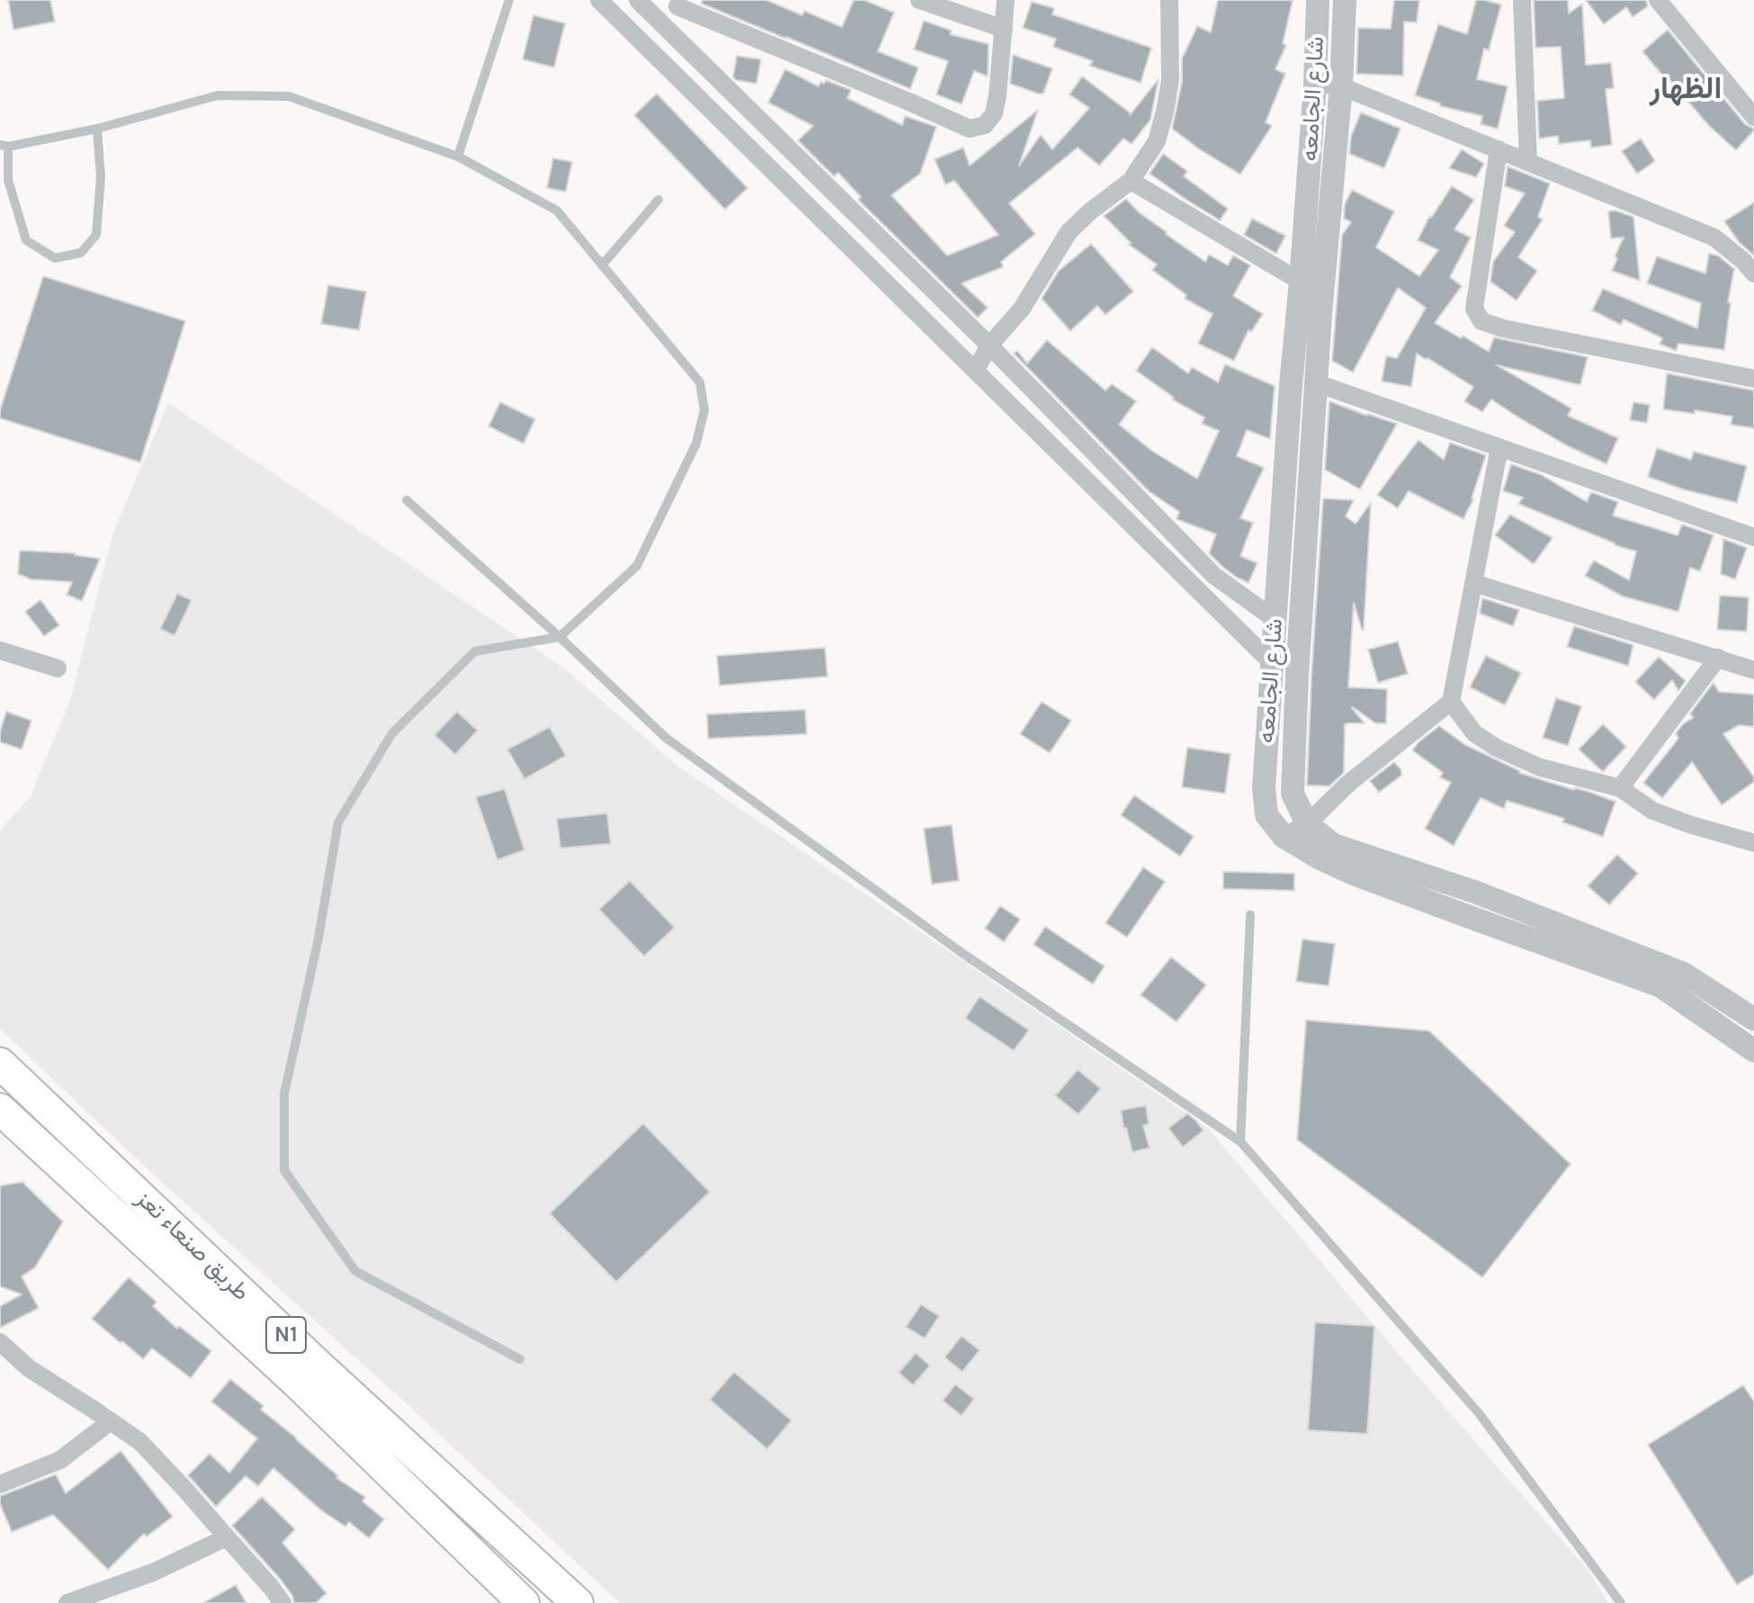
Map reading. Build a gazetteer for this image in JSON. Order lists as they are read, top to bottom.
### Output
{
  "streets": {
    "highway": ["طريق صنعاء تعز", "N1"],
    "street": ["شارع الجامعه"]
  },
  "districts": ["الظهار"]
}
